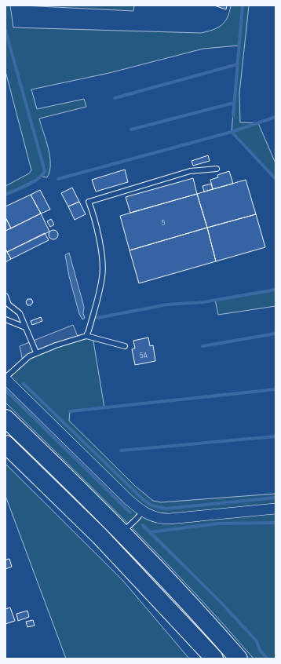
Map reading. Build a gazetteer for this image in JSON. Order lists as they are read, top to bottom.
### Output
{
  "house_numbers": ["5", "5A"]
}
